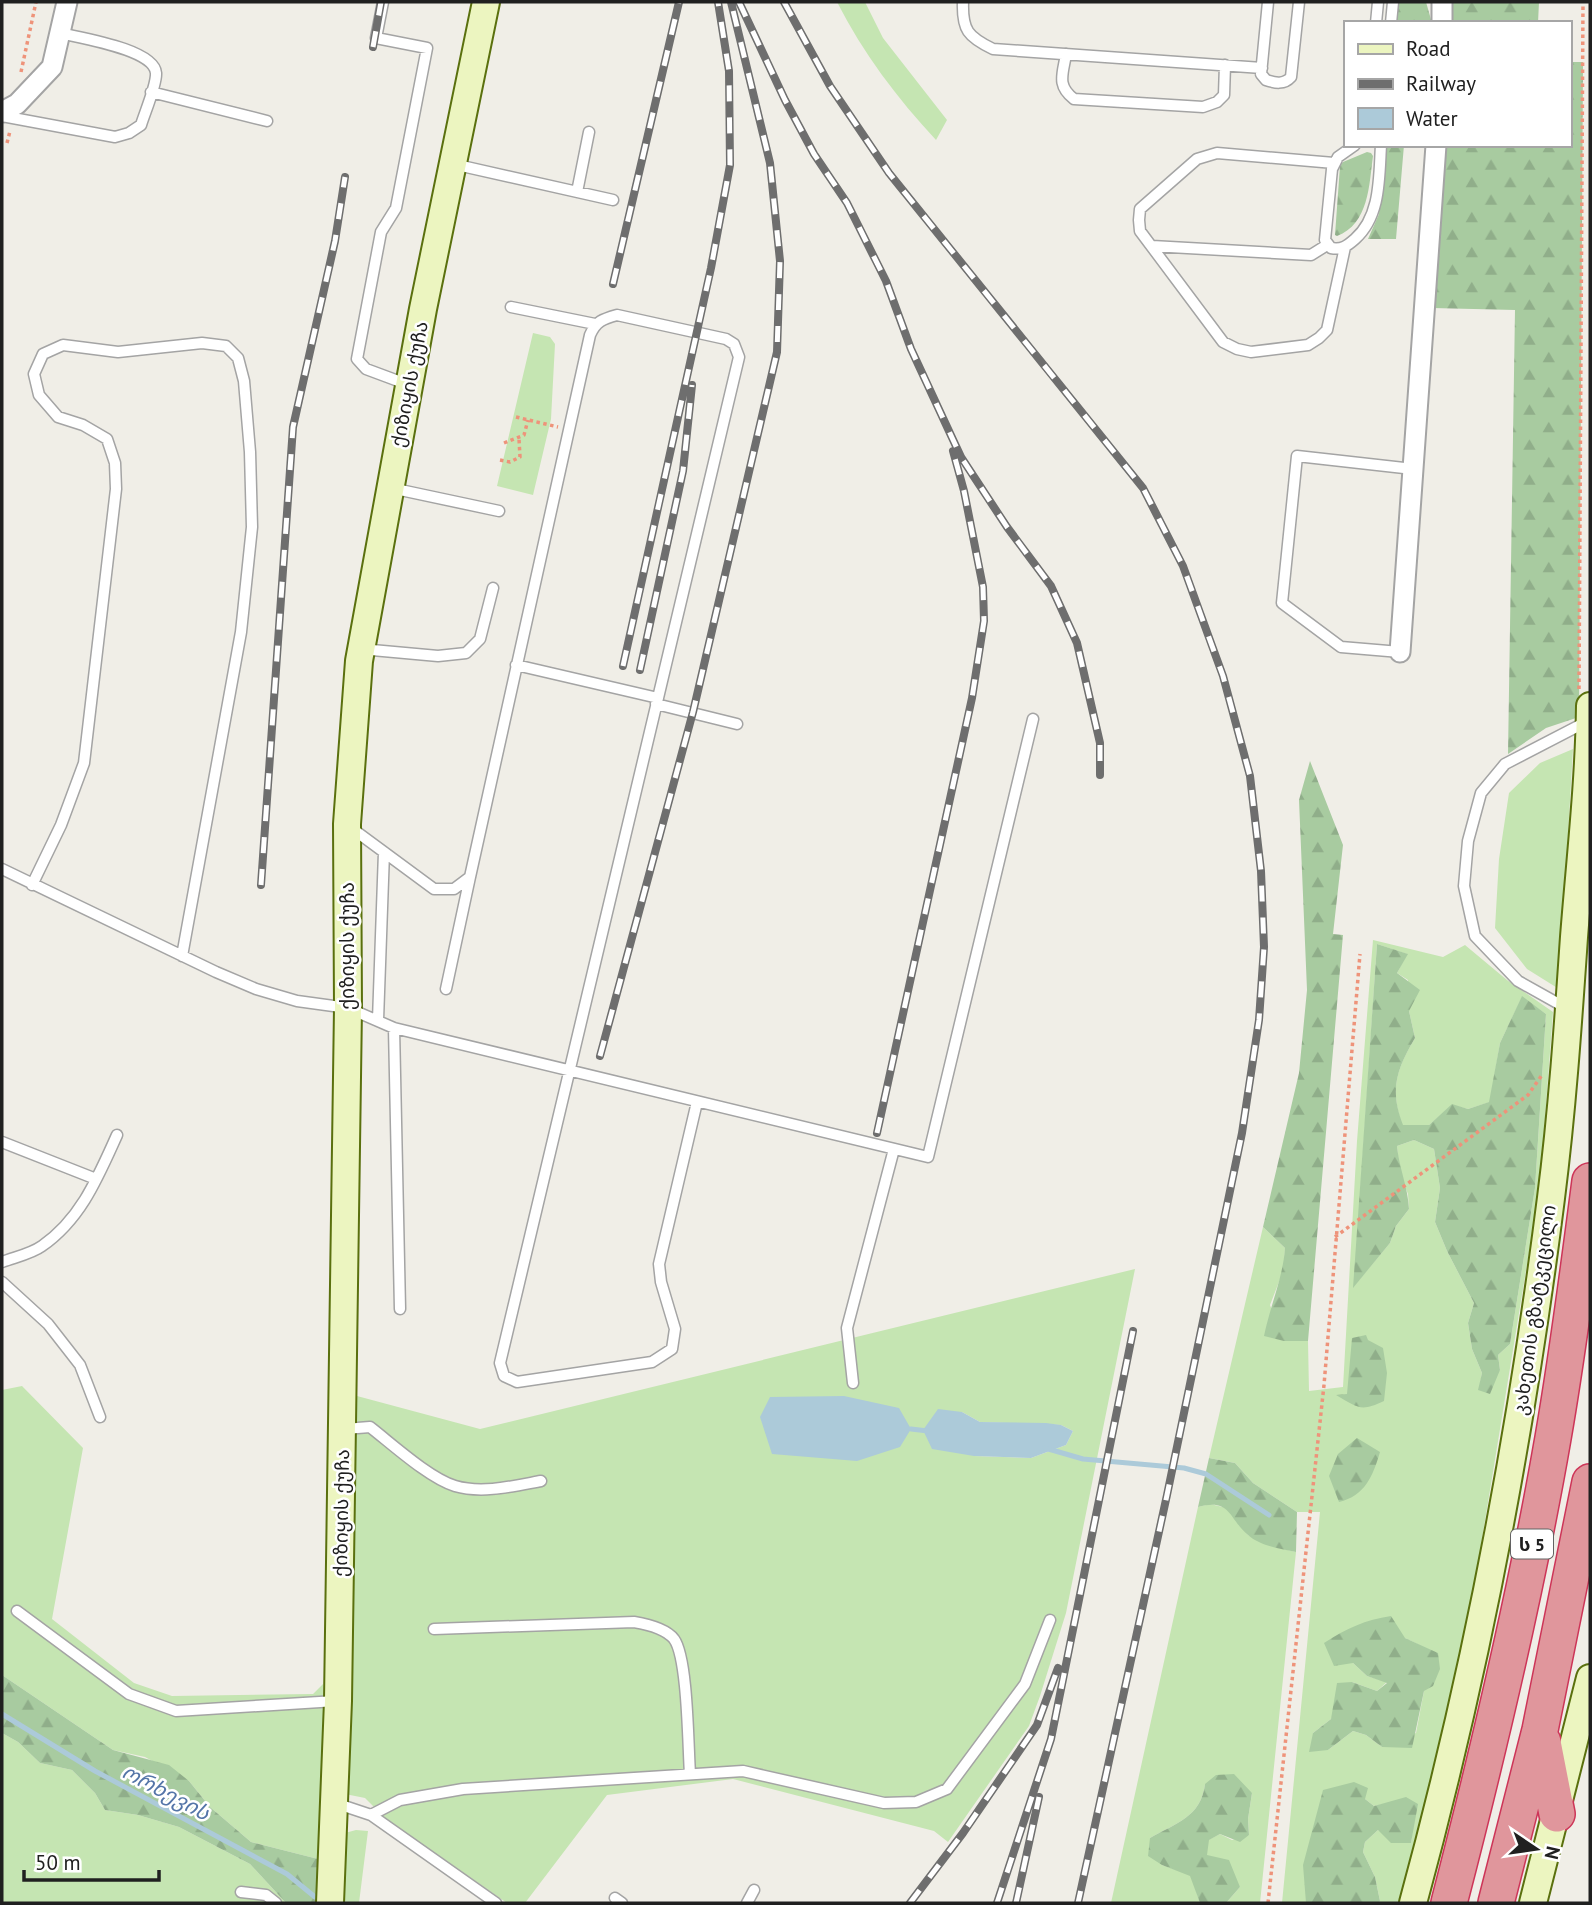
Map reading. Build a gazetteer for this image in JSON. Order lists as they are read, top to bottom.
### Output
{
  "streets": {
    "highway": ["კახეთის გზატკეცილი", "ს 5"],
    "street": ["ქიზიყის ქუჩა"]
  },
  "water": ["ორხევის"],
  "legend": ["Road", "Railway", "Water"],
  "scale_bar": "50 m",
  "north": "right"
}
